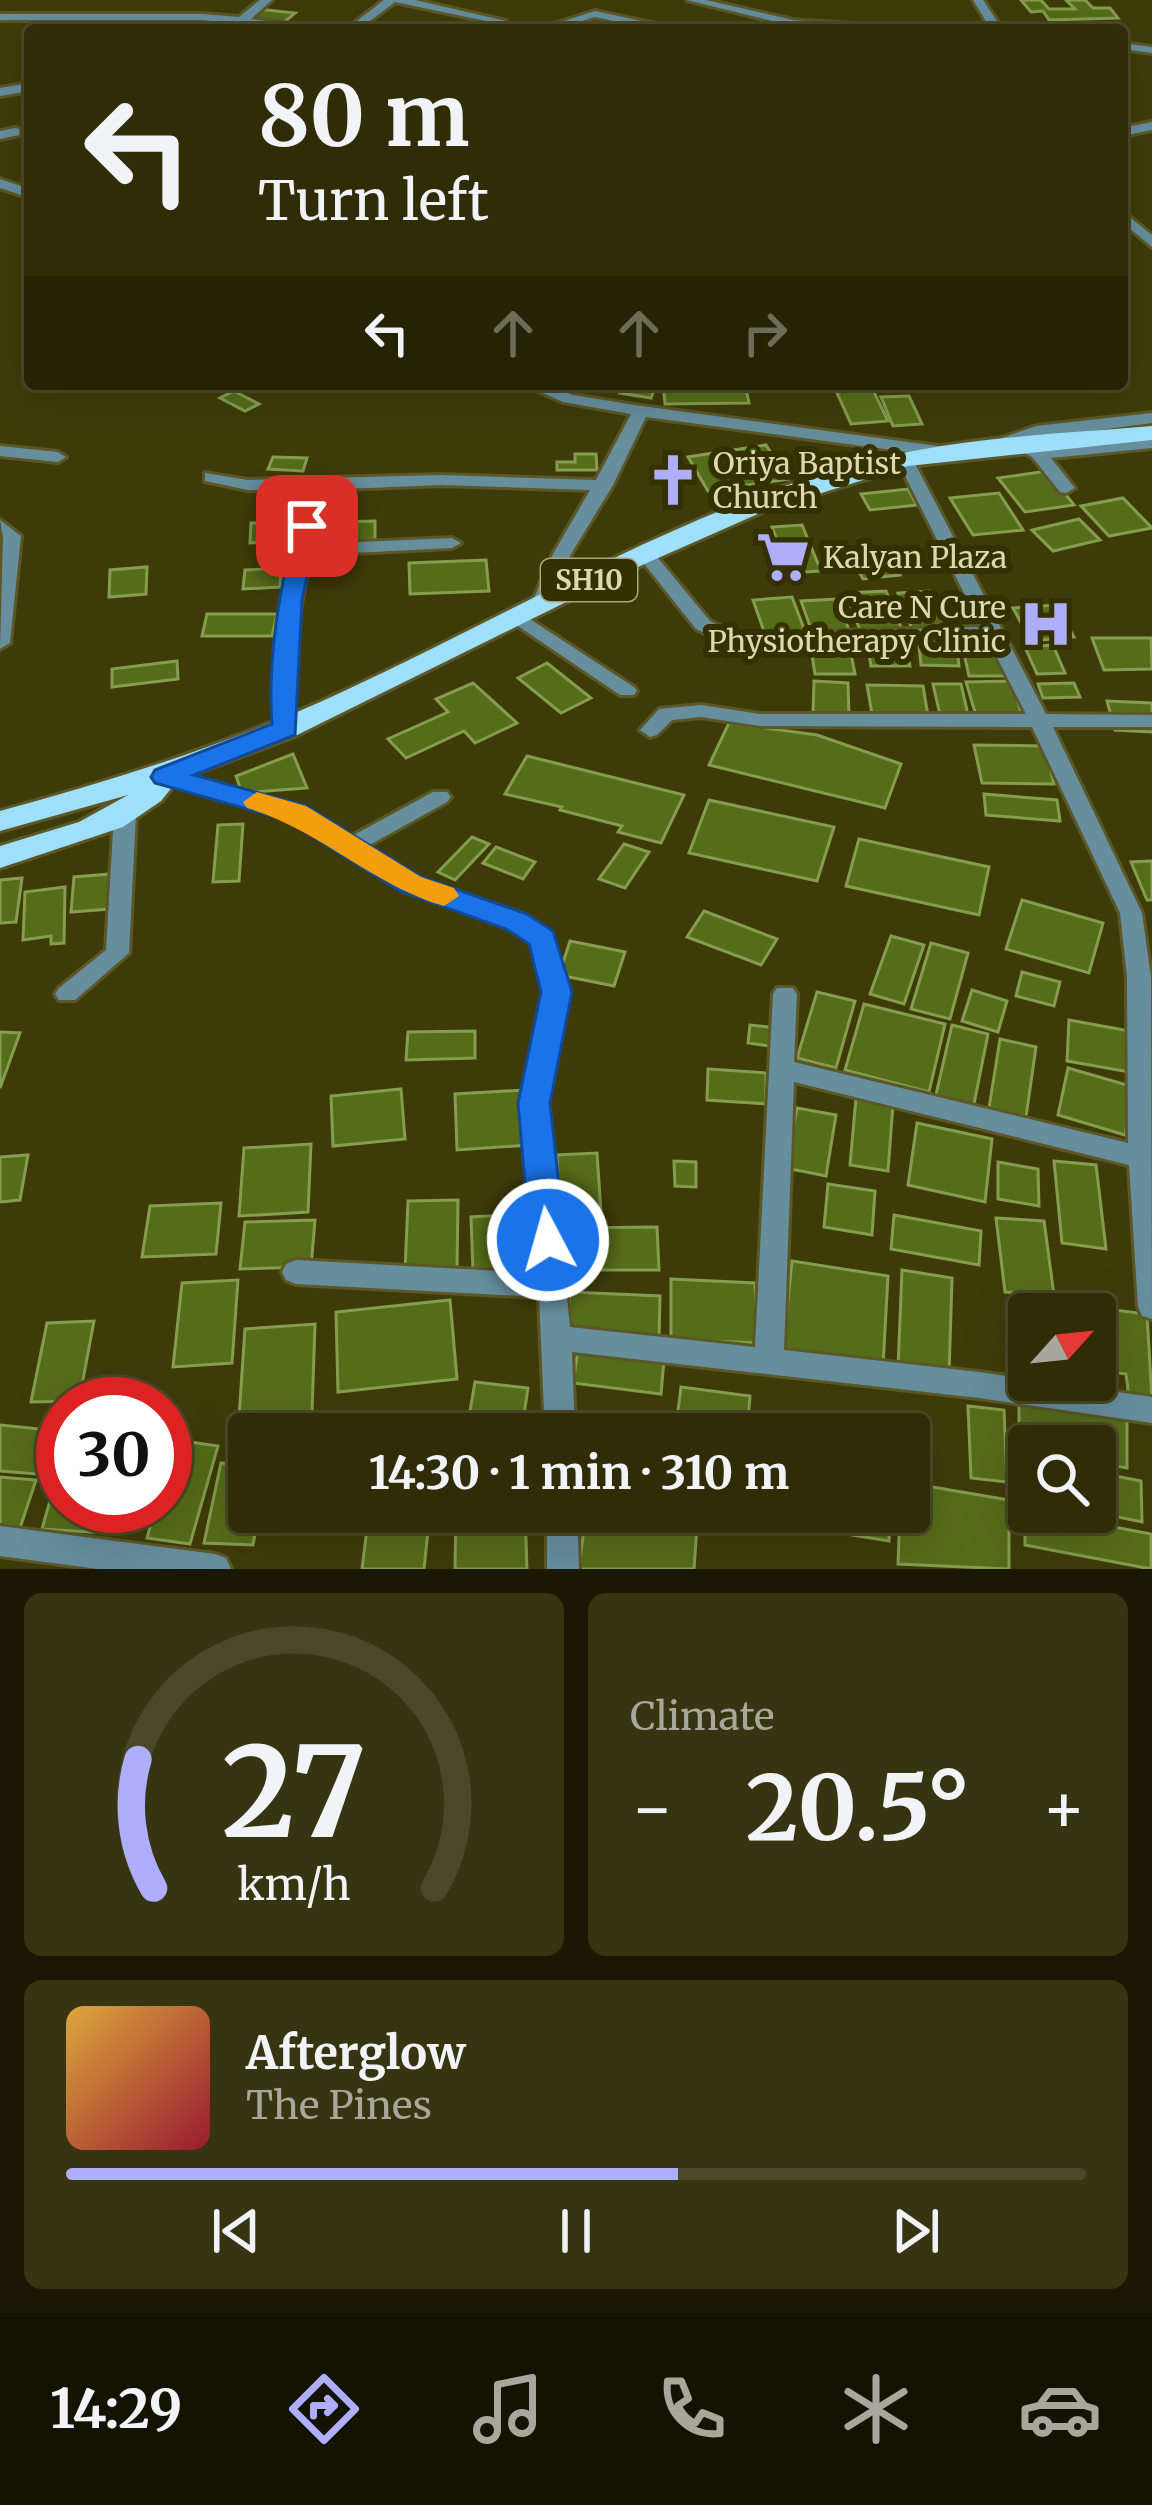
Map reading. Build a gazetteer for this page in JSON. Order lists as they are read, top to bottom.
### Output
{
  "streets": {
    "main road": ["SH10"]
  },
  "places": {
    "church": ["Oriya Baptist Church"],
    "supermarket": ["Kalyan Plaza"],
    "hospital": ["Care N Cure Physiotherapy Clinic"]
  },
  "north": "top right",
  "page": {
    "turn": ["80 m", "Turn left"],
    "limit": "30",
    "trip": "14:30 · 1 min · 310 m",
    "tile": "Climate",
    "heat": ["−", "20.5°", "+"],
    "song": ["Afterglow", "The Pines"],
    "tabs": "14:29",
    "gauge": ["27", "km/h"]
  }
}
